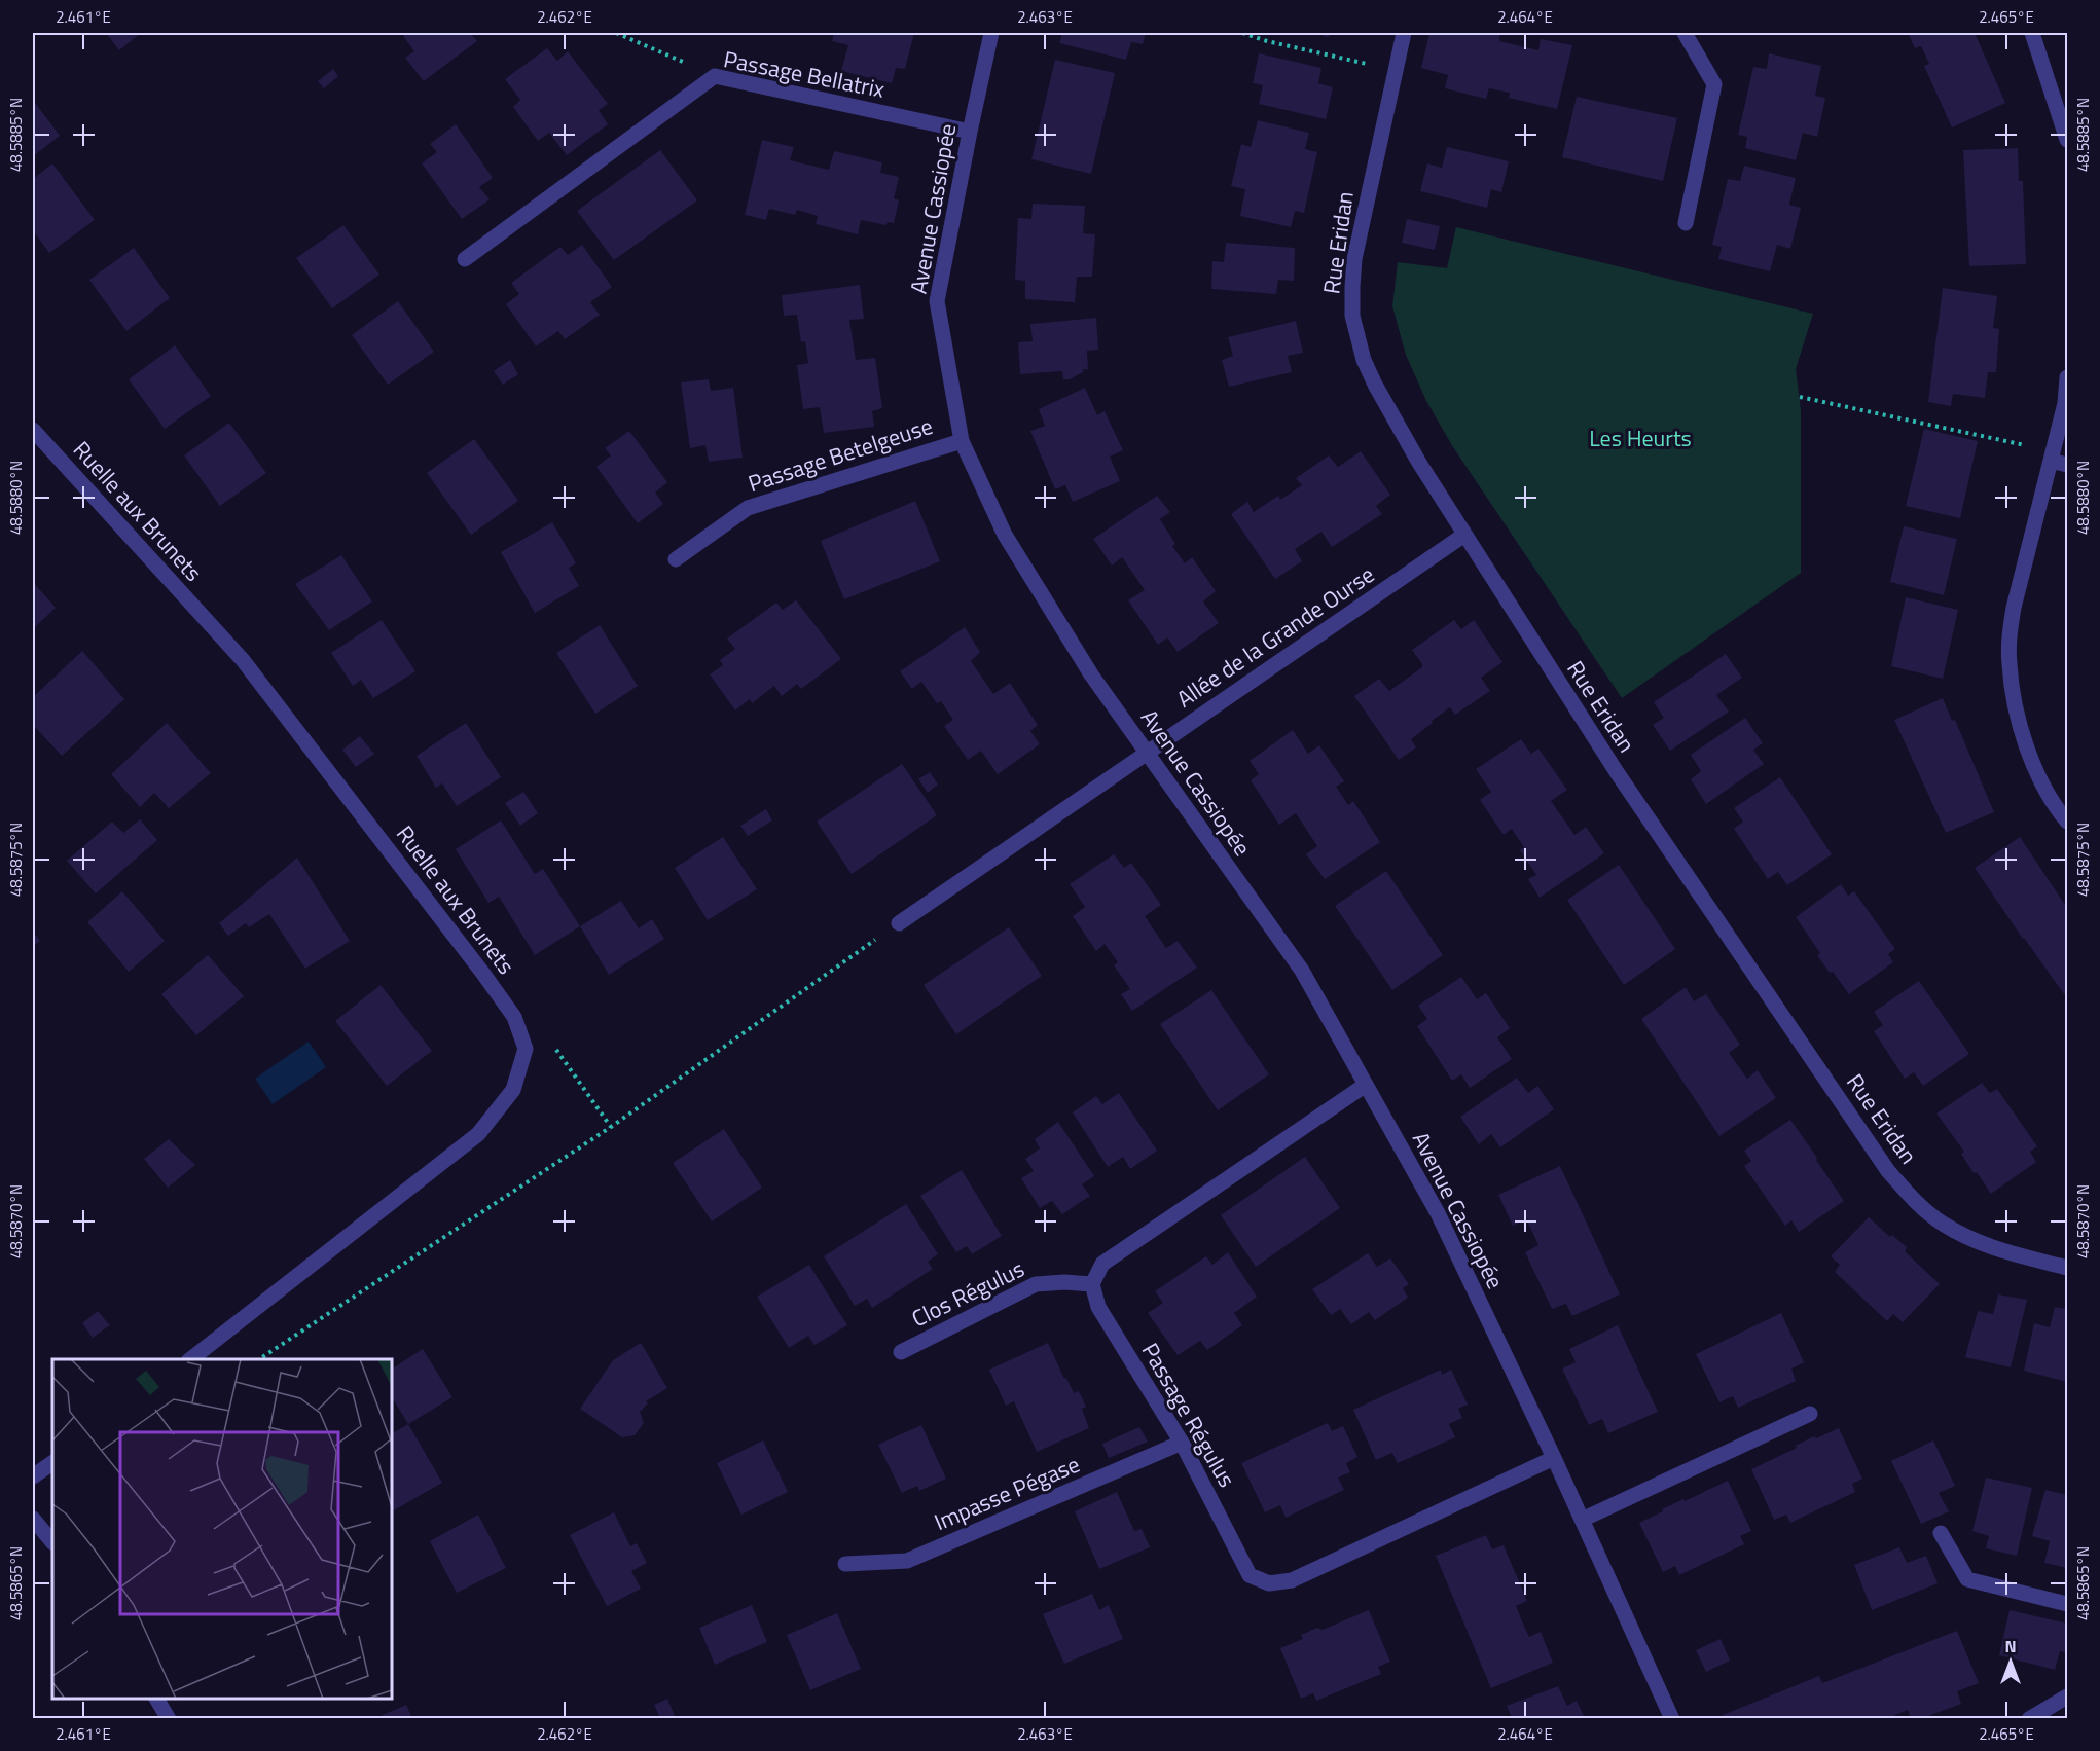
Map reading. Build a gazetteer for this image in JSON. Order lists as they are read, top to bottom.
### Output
{
  "streets": {
    "street": [
      "Passage Bellatrix",
      "Avenue Cassiopée",
      "Rue Eridan",
      "Passage Betelgeuse",
      "Ruelle aux Brunets",
      "Allée de la Grande Ourse",
      "Clos Régulus",
      "Passage Régulus",
      "Impasse Pégase"
    ]
  },
  "crossings": [
    ["Passage Bellatrix", "Avenue Cassiopée"],
    ["Avenue Cassiopée", "Passage Betelgeuse"],
    ["Avenue Cassiopée", "Allée de la Grande Ourse"],
    ["Avenue Cassiopée", "Passage Régulus"],
    ["Rue Eridan", "Allée de la Grande Ourse"],
    ["Clos Régulus", "Passage Régulus"],
    ["Passage Régulus", "Impasse Pégase"]
  ],
  "parks": ["Les Heurts"],
  "north": "top",
  "coordinates": [
    "2.461°E",
    "2.462°E",
    "2.463°E",
    "2.464°E",
    "2.465°E",
    "48.5885°N",
    "48.5880°N",
    "48.5875°N",
    "48.5870°N",
    "48.5865°N"
  ]
}
